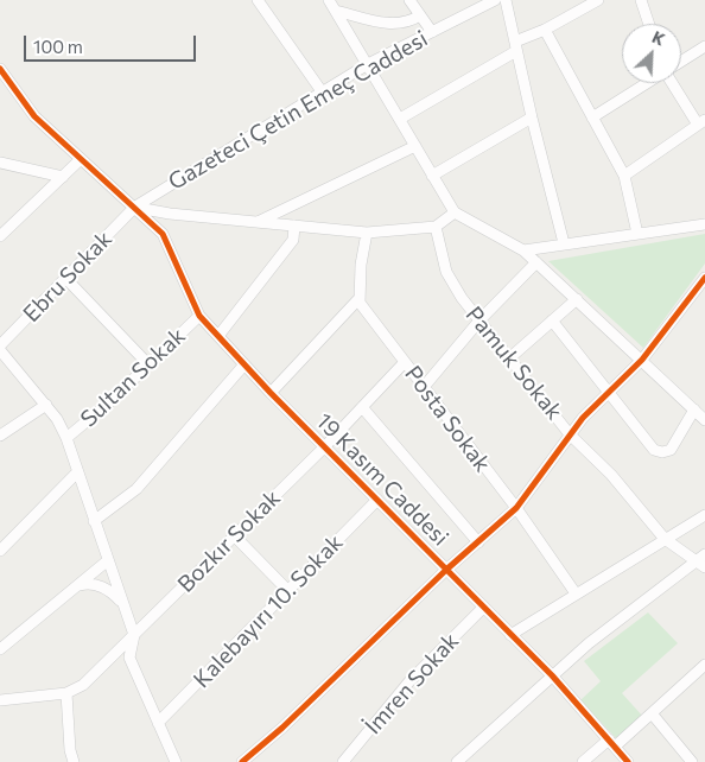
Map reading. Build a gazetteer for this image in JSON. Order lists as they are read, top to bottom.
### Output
{
  "streets": {
    "street": [
      "Gazeteci Çetin Emeç Caddesi",
      "Ebru Sokak",
      "Pamuk Sokak",
      "Sultan Sokak",
      "Posta Sokak",
      "19 Kasım Caddesi",
      "Bozkır Sokak",
      "Kalebayırı 10. Sokak",
      "İmren Sokak"
    ]
  },
  "crossings": [
    ["Gazeteci Çetin Emeç Caddesi", "Ebru Sokak"],
    ["Gazeteci Çetin Emeç Caddesi", "19 Kasım Caddesi"],
    ["Ebru Sokak", "19 Kasım Caddesi"],
    ["Sultan Sokak", "19 Kasım Caddesi"],
    ["Posta Sokak", "Bozkır Sokak"],
    ["19 Kasım Caddesi", "Bozkır Sokak"],
    ["19 Kasım Caddesi", "Kalebayırı 10. Sokak"],
    ["19 Kasım Caddesi", "İmren Sokak"]
  ],
  "scale_bar": "100 m",
  "north": "top right"
}
